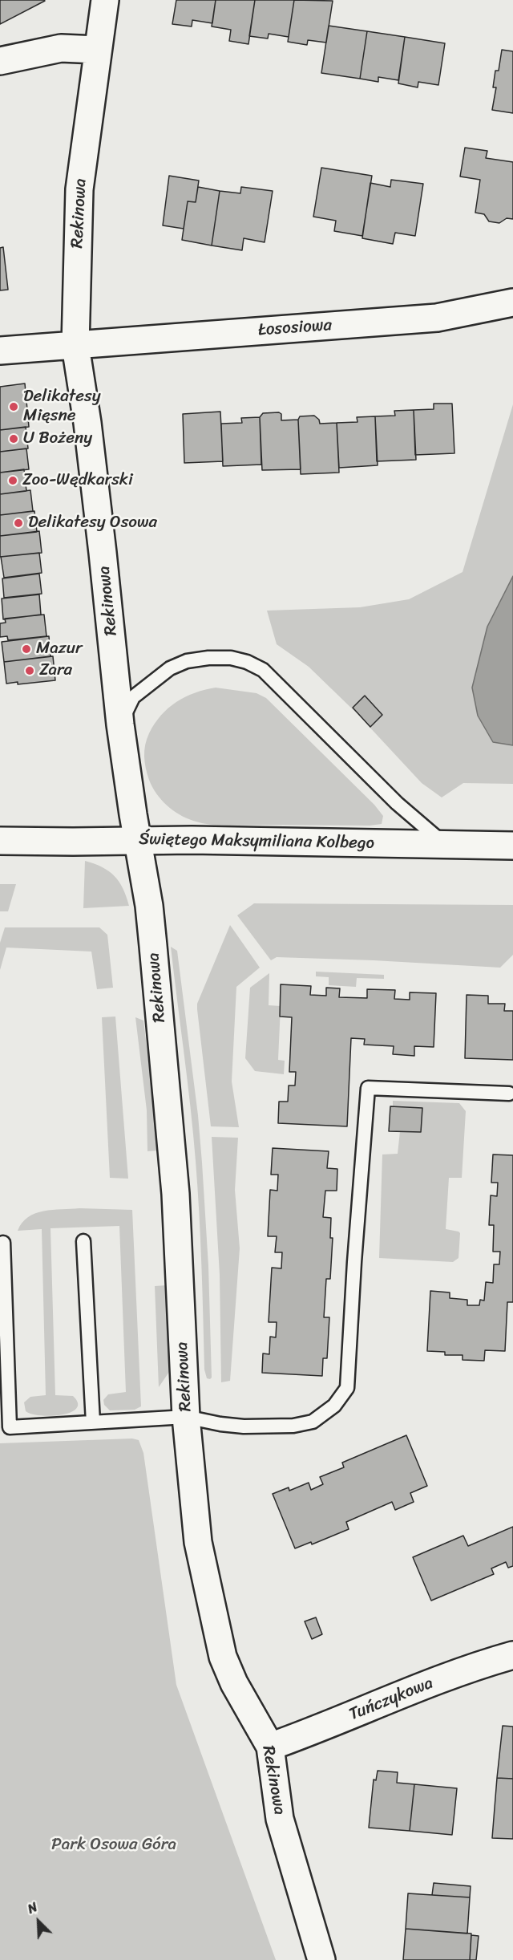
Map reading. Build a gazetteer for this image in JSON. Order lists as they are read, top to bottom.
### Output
{
  "streets": {
    "street": [
      "Rekinowa",
      "Łososiowa",
      "Świętego Maksymiliana Kolbego",
      "Tuńczykowa"
    ]
  },
  "crossings": [
    ["Rekinowa", "Łososiowa"],
    ["Rekinowa", "Świętego Maksymiliana Kolbego"],
    ["Rekinowa", "Tuńczykowa"]
  ],
  "parks": ["Park Osowa Góra"],
  "places": [
    "Delikatesy Mięsne",
    "U Bożeny",
    "Zoo-Wędkarski",
    "Delikatesy Osowa",
    "Mazur",
    "Zara"
  ],
  "north": "top left"
}
